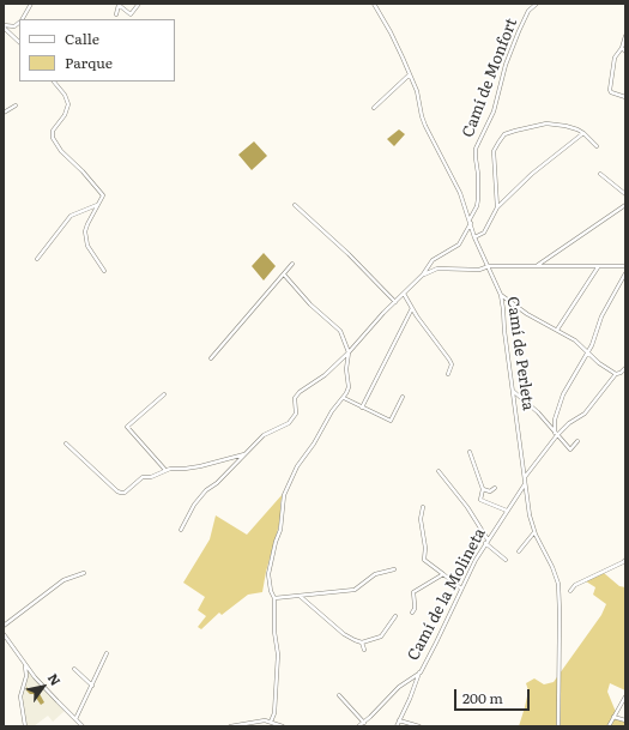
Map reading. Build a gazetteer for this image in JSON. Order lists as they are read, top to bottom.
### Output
{
  "streets": {
    "street": ["Camí de Monfort", "Camí de Perleta", "Camí de la Molineta"]
  },
  "crossings": [
    ["Camí de Monfort", "Camí de Perleta"],
    ["Camí de Perleta", "Camí de la Molineta"]
  ],
  "legend": ["Calle", "Parque"],
  "scale_bar": "200 m",
  "north": "top right"
}
